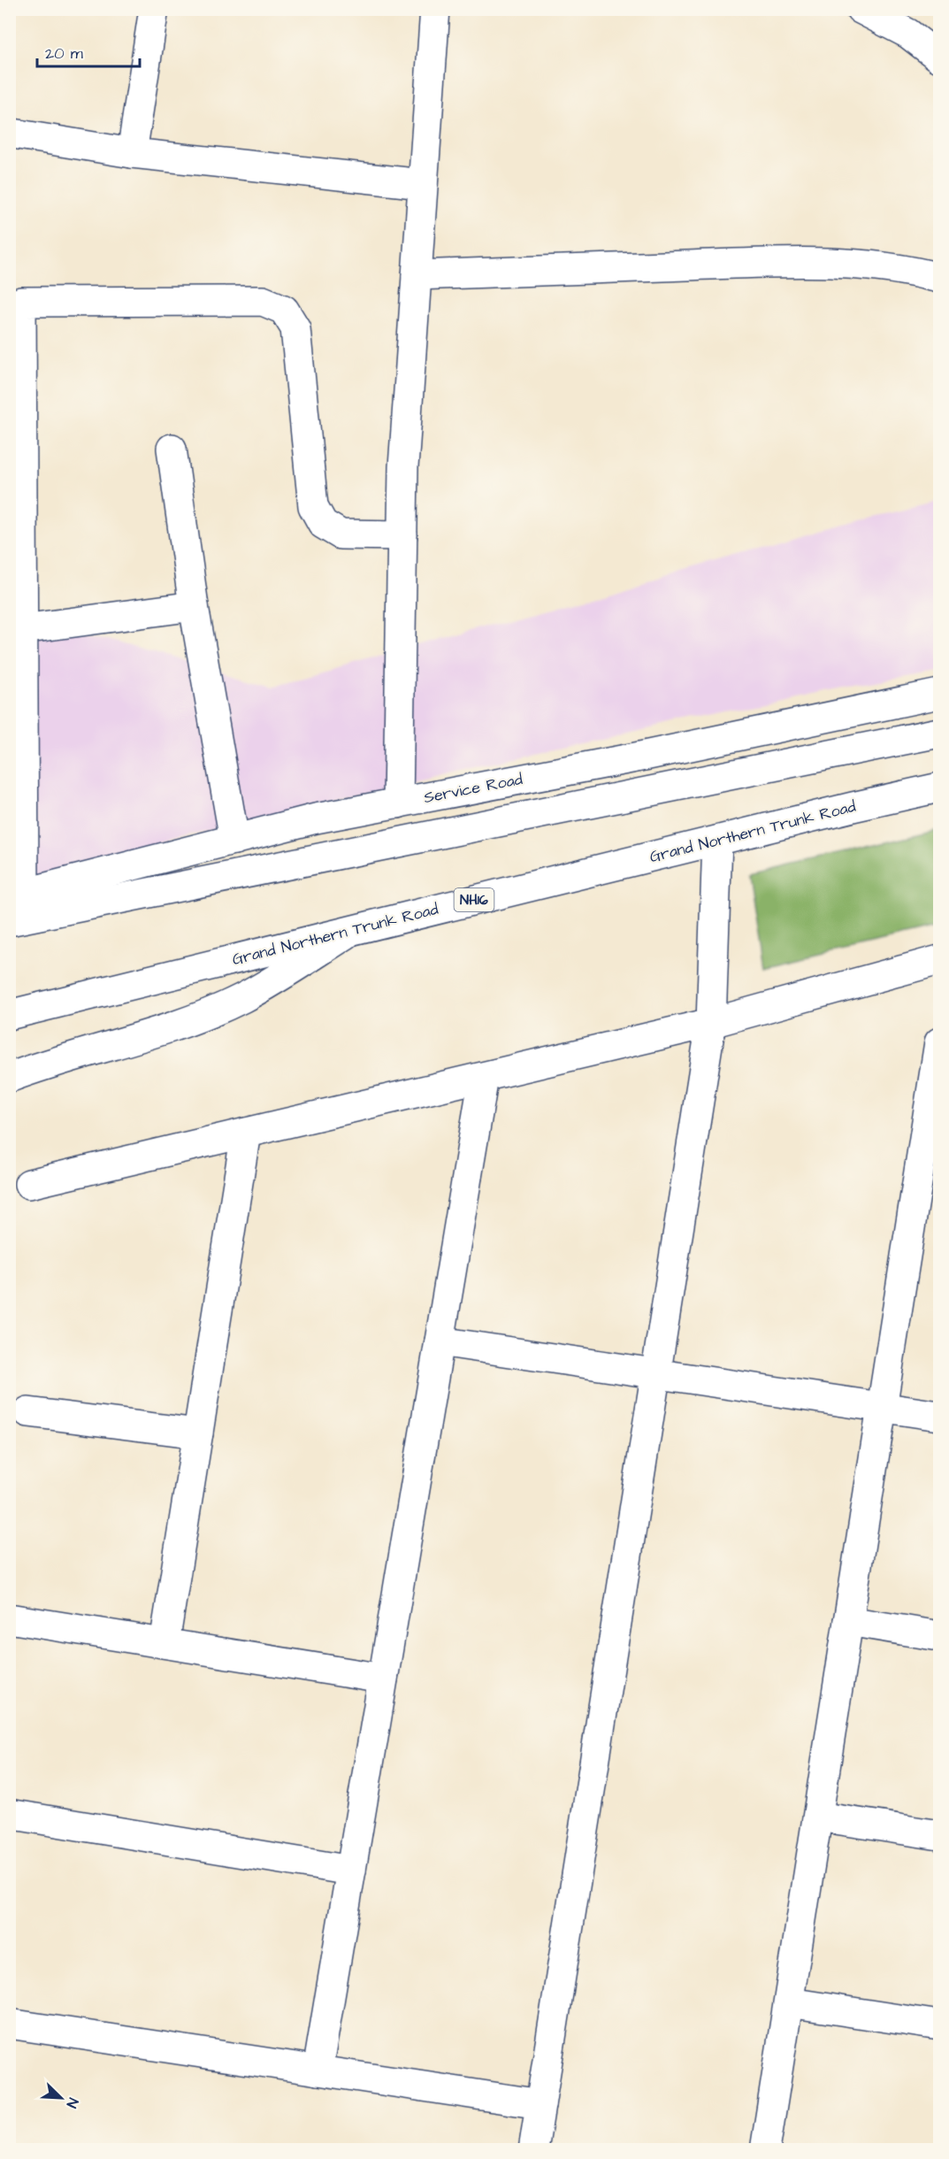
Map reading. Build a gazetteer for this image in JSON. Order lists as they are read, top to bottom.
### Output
{
  "streets": {
    "main road": ["Service Road", "Grand Northern Trunk Road", "NH16"]
  },
  "scale_bar": "20 m",
  "north": "bottom right"
}
